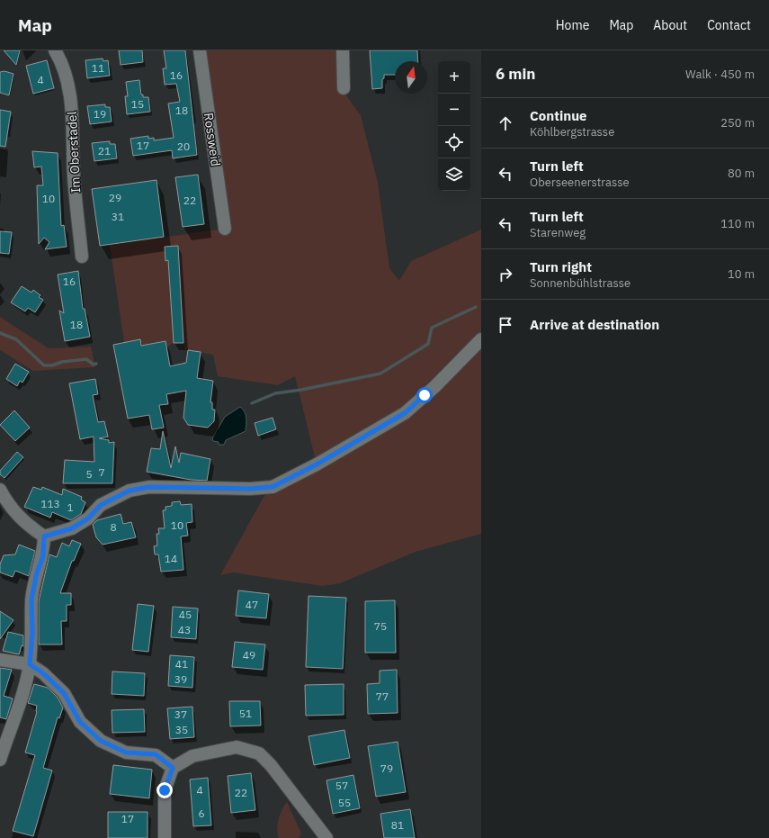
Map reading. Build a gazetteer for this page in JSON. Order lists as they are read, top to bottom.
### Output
{
  "streets": {
    "street": ["Rossweid", "Im Oberstadel"]
  },
  "house_numbers": [
    "11",
    "16",
    "4",
    "15",
    "18",
    "19",
    "17",
    "20",
    "21",
    "29",
    "10",
    "22",
    "31",
    "16",
    "18",
    "7",
    "5",
    "113",
    "1",
    "10",
    "8",
    "14",
    "47",
    "45",
    "75",
    "43",
    "49",
    "41",
    "39",
    "77",
    "51",
    "37",
    "35",
    "79",
    "57",
    "4",
    "22",
    "55",
    "6",
    "17",
    "81"
  ],
  "north": "top",
  "page": {
    "header": "Map",
    "nav": [
      "Home",
      "Map",
      "About",
      "Contact"
    ],
    "heading": ["6 min", "Walk · 450 m"],
    "map_buttons": ["+", "−"],
    "list": [
      ["Continue", "Köhlbergstrasse", "250 m"],
      ["Turn left", "Oberseenerstrasse", "80 m"],
      ["Turn left", "Starenweg", "110 m"],
      ["Turn right", "Sonnenbühlstrasse", "10 m"],
      "Arrive at destination"
    ]
  }
}
